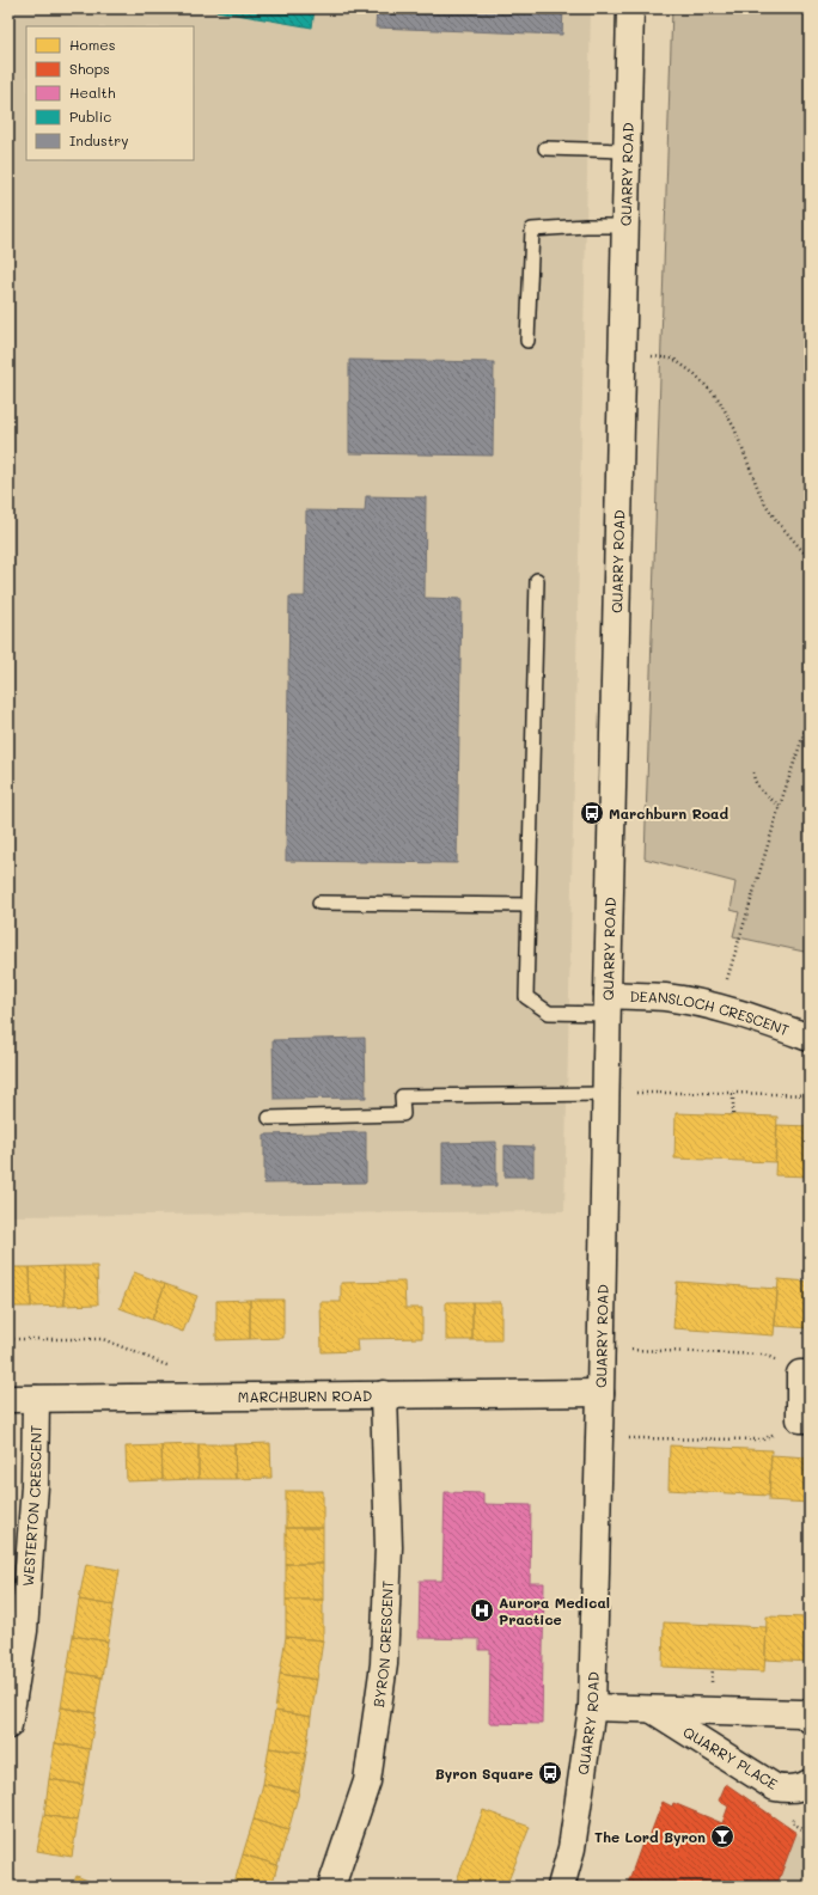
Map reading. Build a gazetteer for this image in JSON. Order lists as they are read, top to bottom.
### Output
{
  "streets": {
    "street": [
      "QUARRY ROAD",
      "DEANSLOCH CRESCENT",
      "MARCHBURN ROAD",
      "WESTERTON CRESCENT",
      "BYRON CRESCENT",
      "QUARRY PLACE"
    ]
  },
  "crossings": [
    ["QUARRY ROAD", "DEANSLOCH CRESCENT"],
    ["QUARRY ROAD", "MARCHBURN ROAD"],
    ["QUARRY ROAD", "QUARRY PLACE"],
    ["MARCHBURN ROAD", "WESTERTON CRESCENT"],
    ["MARCHBURN ROAD", "BYRON CRESCENT"]
  ],
  "places": {
    "bus stop": ["Marchburn Road", "Byron Square"],
    "hospital": ["Aurora Medical Practice"],
    "bar": ["The Lord Byron"]
  },
  "legend": [
    "Homes",
    "Shops",
    "Health",
    "Public",
    "Industry"
  ]
}
